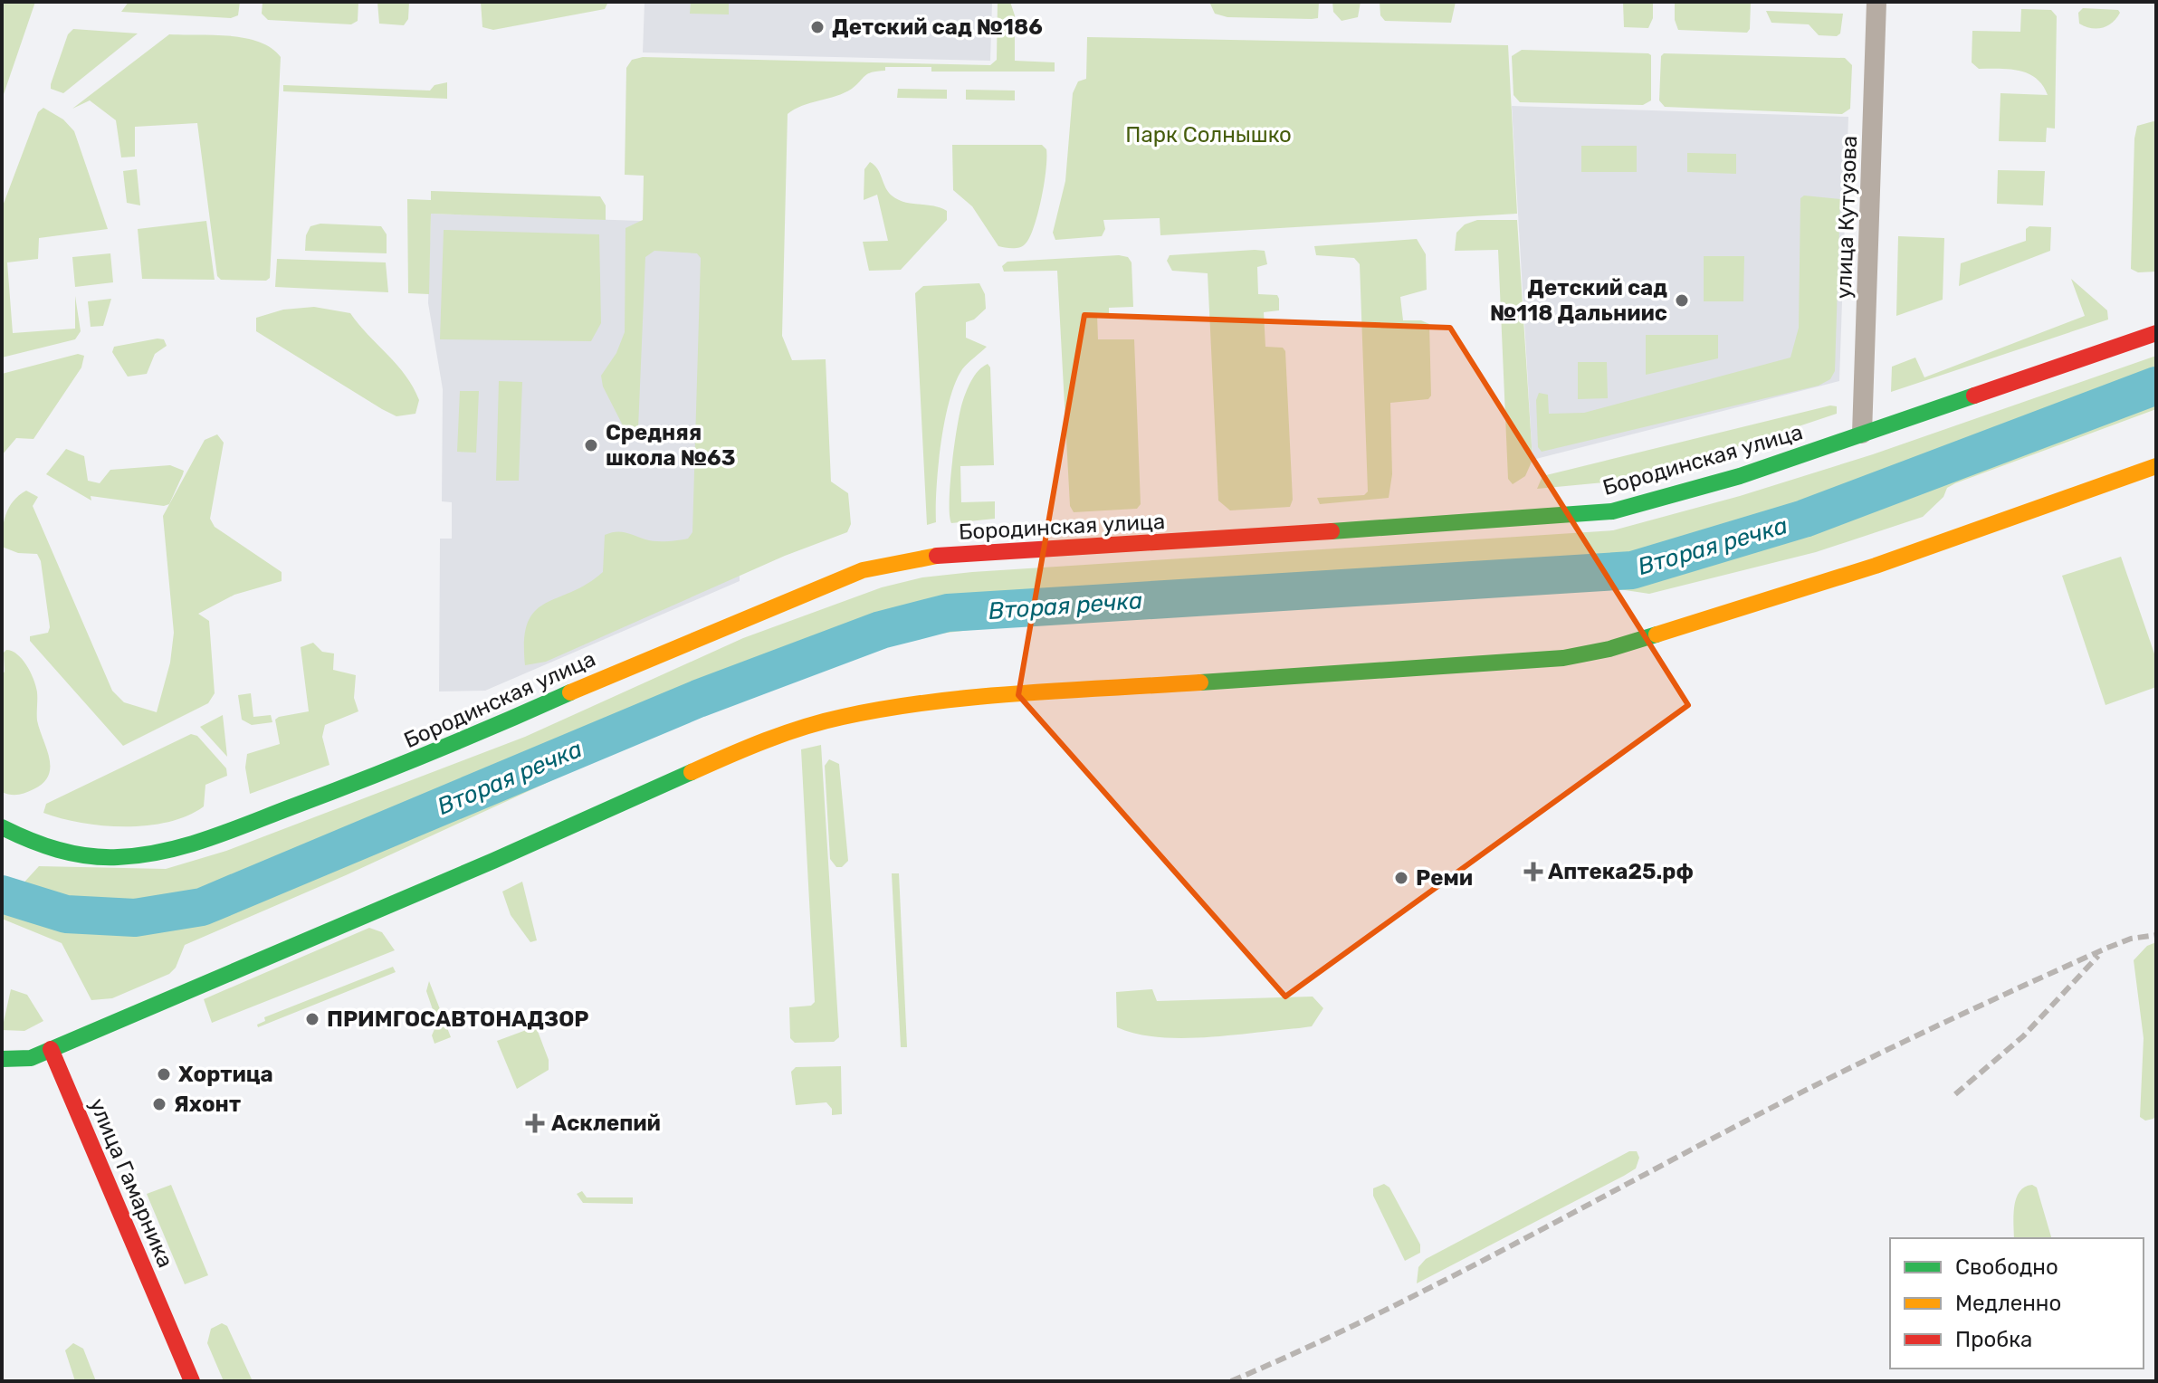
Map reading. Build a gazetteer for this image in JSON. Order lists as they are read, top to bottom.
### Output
{
  "streets": {
    "main road": ["Бородинская улица", "улица Гамарника"],
    "street": ["улица Кутузова"]
  },
  "crossings": [
    ["улица Кутузова", "Бородинская улица"]
  ],
  "water": ["Вторая речка"],
  "parks": ["Парк Солнышко"],
  "places": {
    "other": [
      "Детский сад №186",
      "Детский сад №118 Дальниис",
      "Средняя школа №63",
      "Реми",
      "ПРИМГОСАВТОНАДЗОР",
      "Хортица",
      "Яхонт"
    ],
    "health": ["Аптека25.рф", "Асклепий"]
  },
  "legend": ["Свободно", "Медленно", "Пробка"]
}
